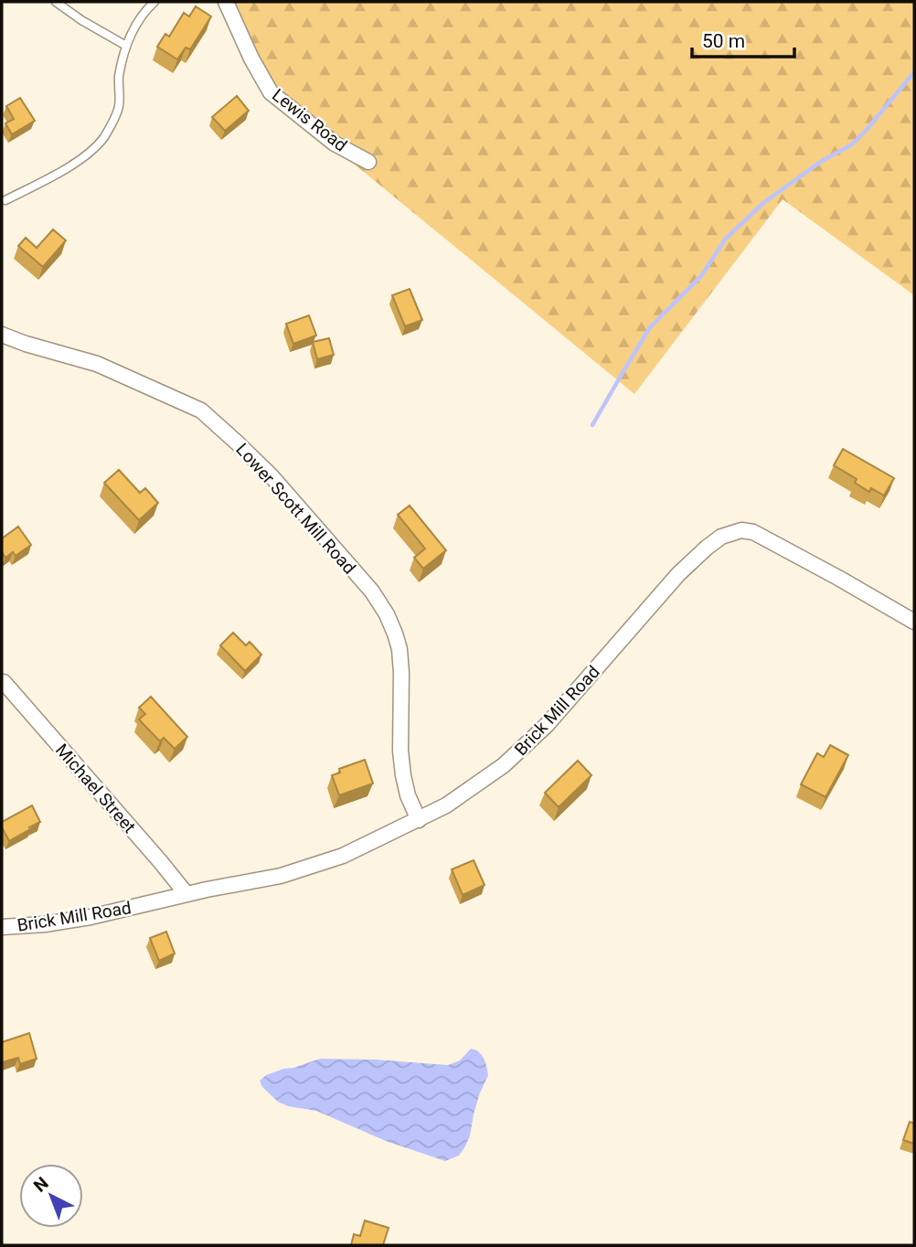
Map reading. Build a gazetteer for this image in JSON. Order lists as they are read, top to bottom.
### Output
{
  "streets": {
    "street": [
      "Lewis Road",
      "Lower Scott Mill Road",
      "Brick Mill Road",
      "Michael Street"
    ]
  },
  "crossings": [
    ["Lower Scott Mill Road", "Brick Mill Road"],
    ["Brick Mill Road", "Michael Street"]
  ],
  "scale_bar": "50 m",
  "north": "top left"
}
